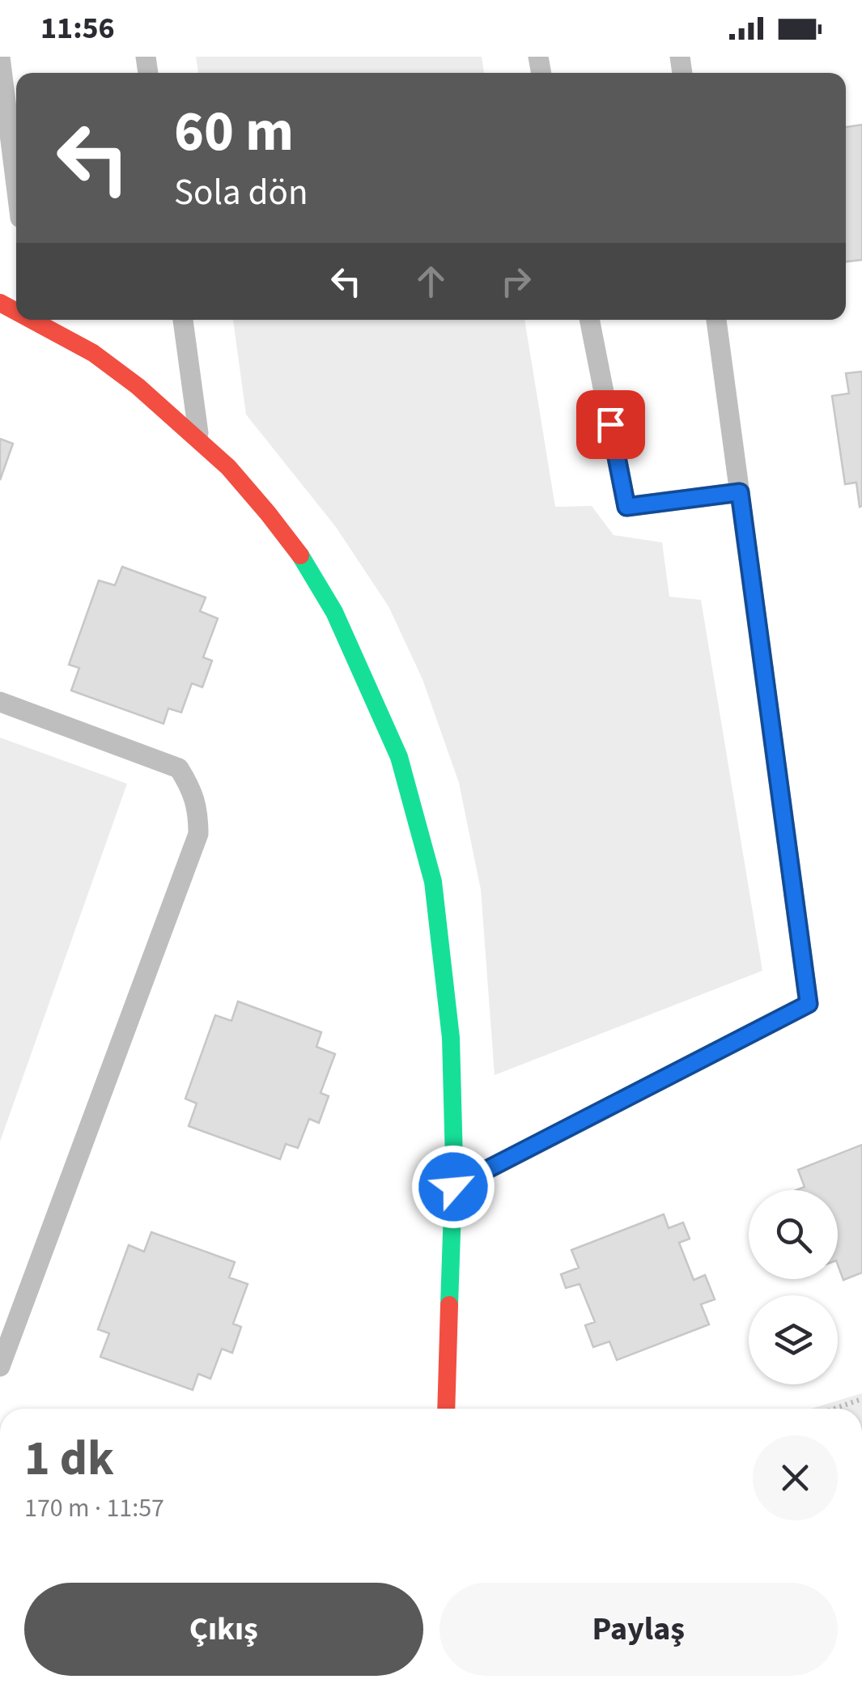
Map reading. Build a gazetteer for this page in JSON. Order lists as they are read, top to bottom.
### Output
{
  "page": {
    "status": "11:56",
    "turn": ["60 m", "Sola dön"],
    "heading": ["1 dk", "170 m · 11:57"],
    "buttons": ["Çıkış", "Paylaş"]
  }
}
